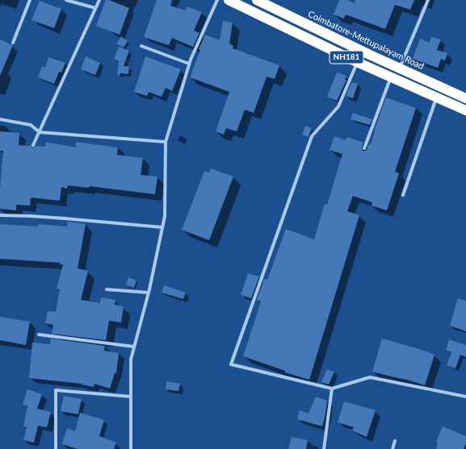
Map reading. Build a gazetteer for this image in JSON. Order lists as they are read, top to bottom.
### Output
{
  "streets": {
    "highway": ["Coimbatore-Mettupalayam Road", "NH181"]
  }
}
